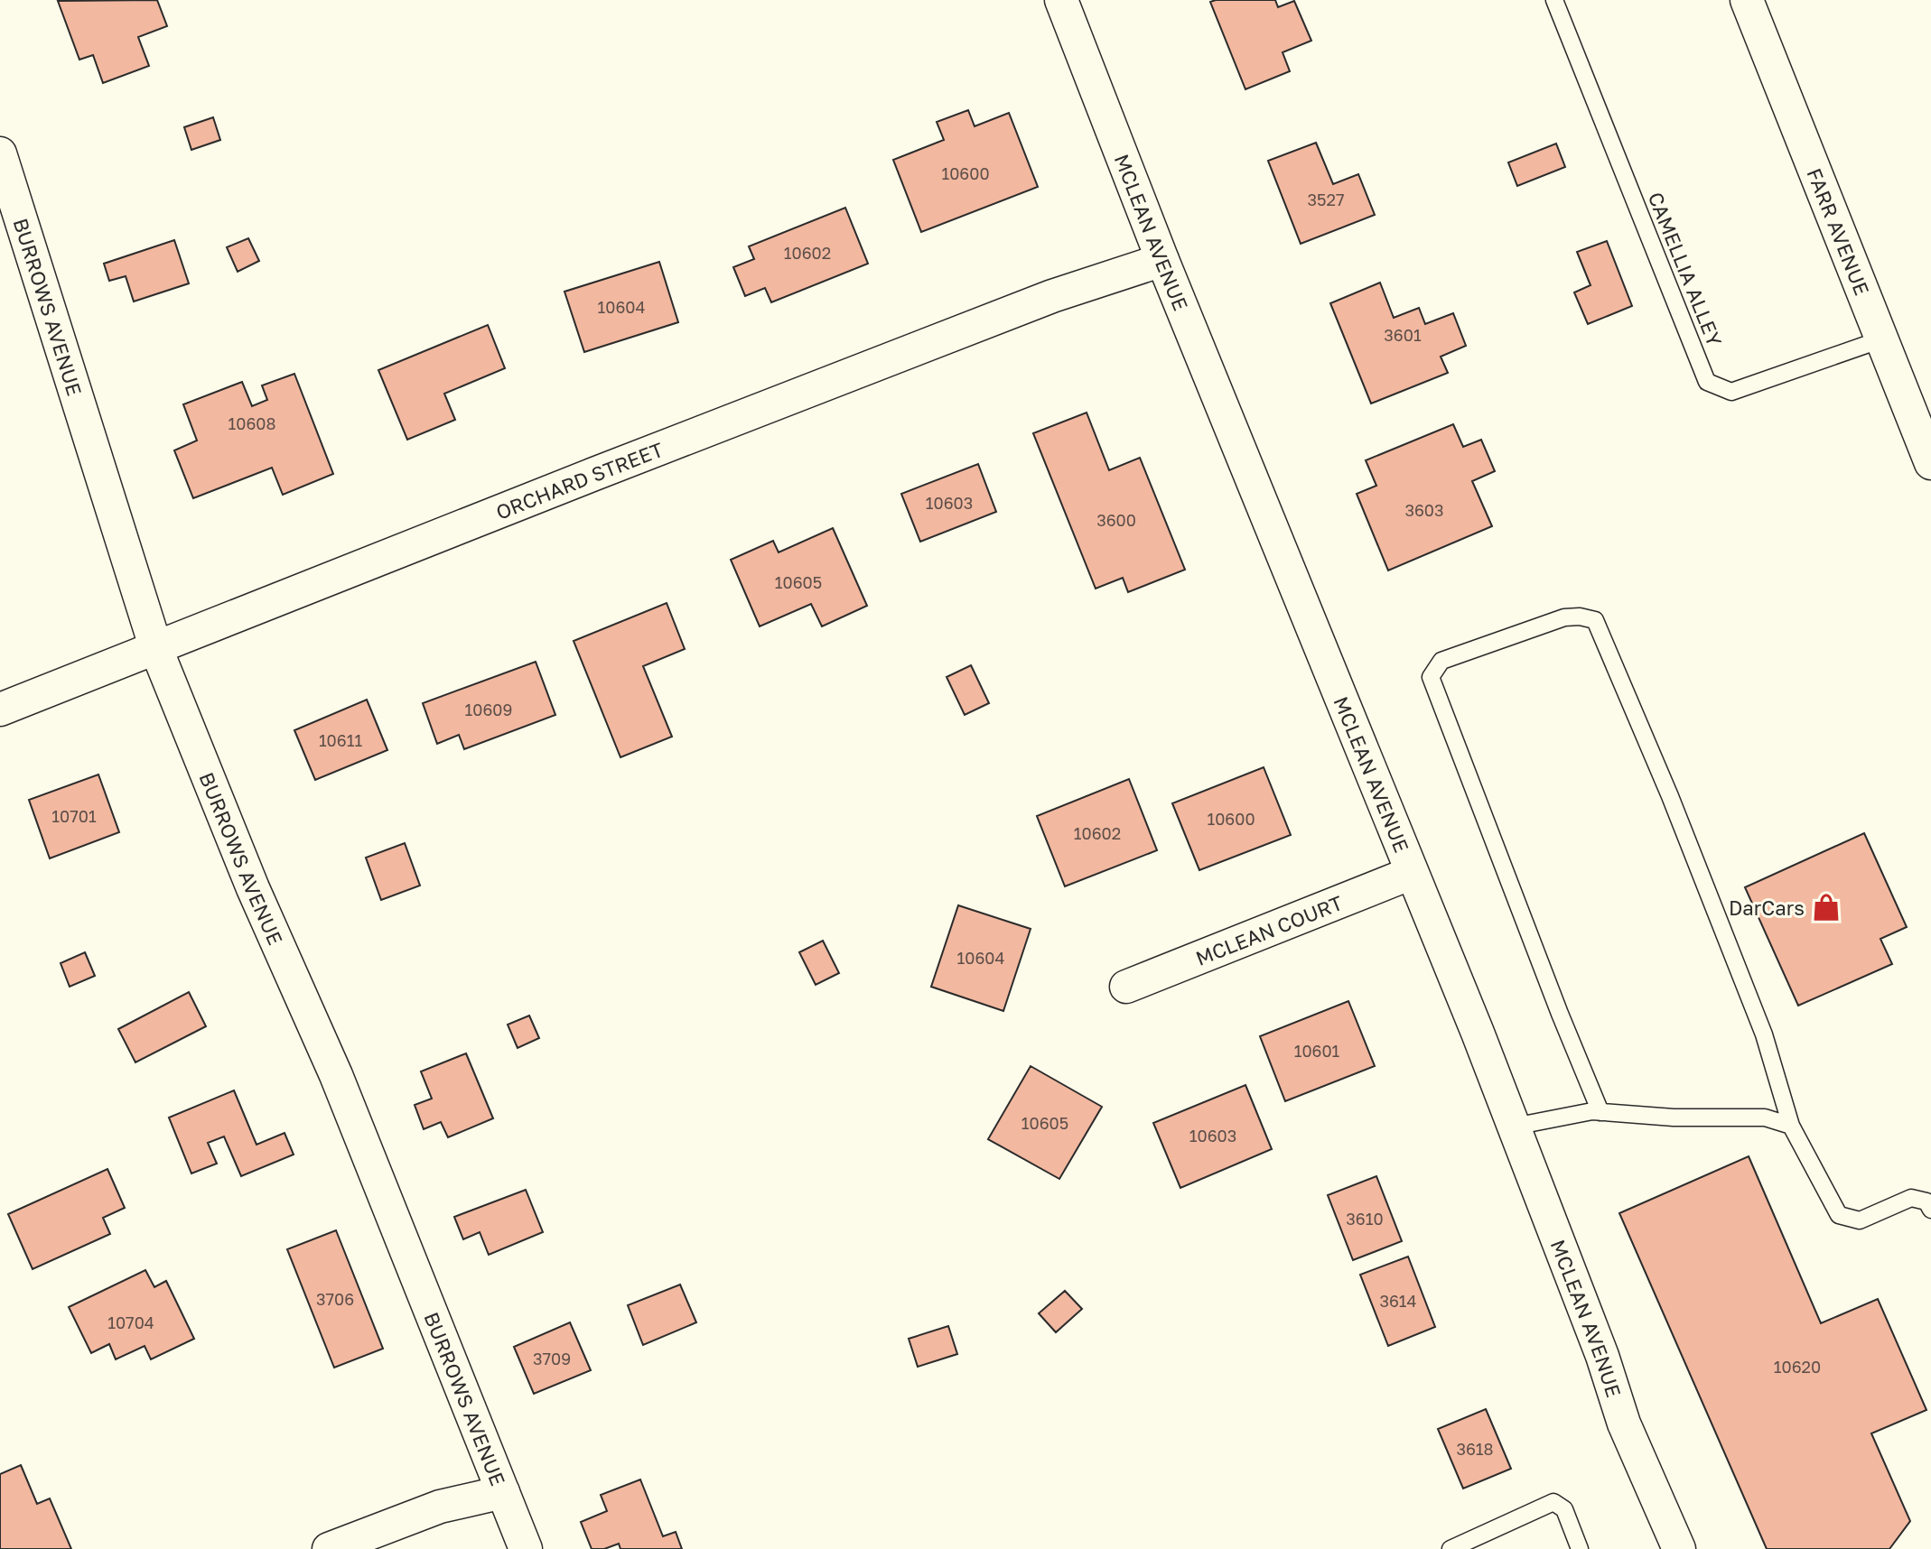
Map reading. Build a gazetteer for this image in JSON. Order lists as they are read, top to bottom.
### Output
{
  "streets": {
    "street": [
      "FARR AVENUE",
      "MCLEAN AVENUE",
      "BURROWS AVENUE",
      "ORCHARD STREET",
      "MCLEAN COURT"
    ],
    "lane": ["CAMELLIA ALLEY"]
  },
  "crossings": [
    ["FARR AVENUE", "CAMELLIA ALLEY"],
    ["MCLEAN AVENUE", "ORCHARD STREET"],
    ["MCLEAN AVENUE", "MCLEAN COURT"],
    ["BURROWS AVENUE", "ORCHARD STREET"]
  ],
  "places": {
    "shop": ["DarCars"]
  },
  "house_numbers": [
    "10600",
    "3527",
    "10602",
    "10604",
    "3601",
    "10608",
    "10603",
    "3603",
    "3600",
    "10605",
    "10609",
    "10611",
    "10701",
    "10600",
    "10602",
    "10604",
    "10601",
    "10605",
    "10603",
    "3610",
    "3706",
    "3614",
    "10704",
    "3709",
    "10620",
    "3618"
  ]
}
